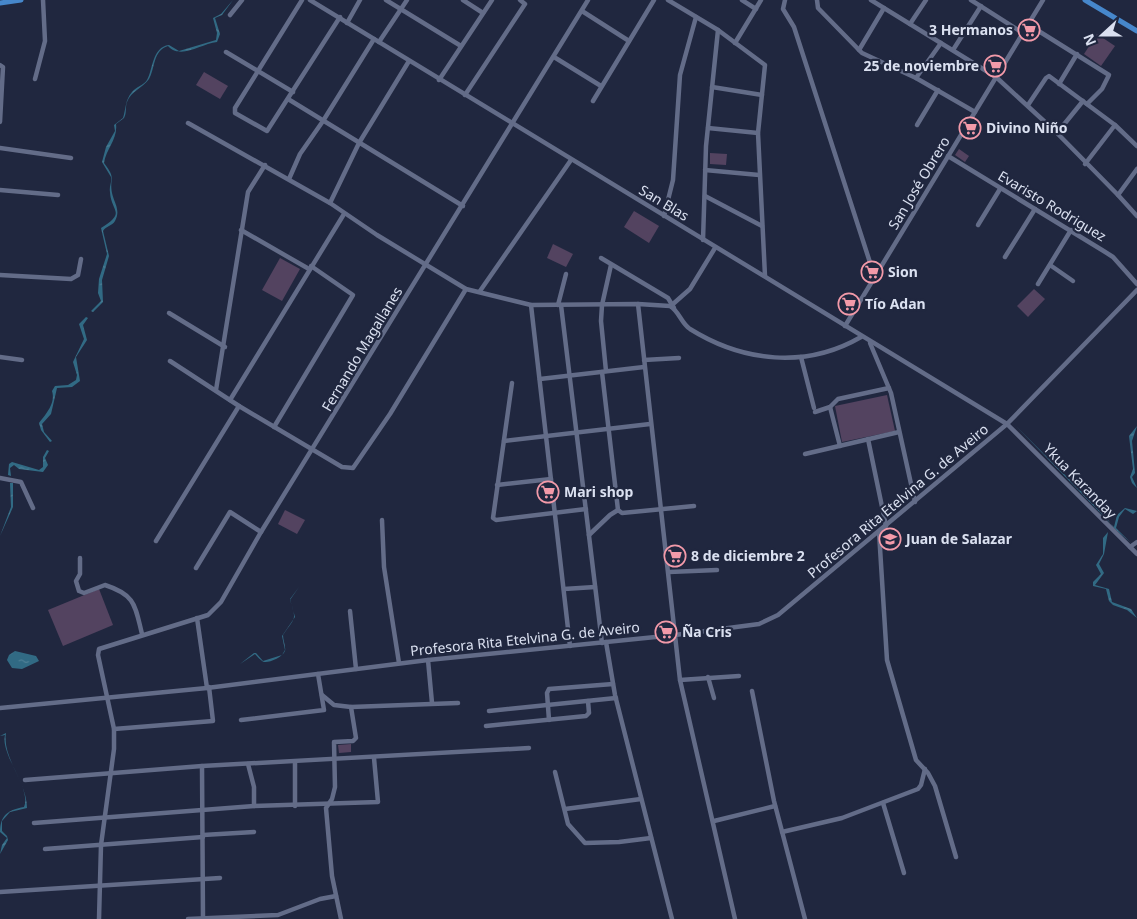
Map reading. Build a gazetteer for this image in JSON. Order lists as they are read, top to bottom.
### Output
{
  "streets": {
    "street": [
      "San José Obrero",
      "San Blas",
      "Evaristo Rodriguez",
      "Fernando Magallanes",
      "Ykua Karanday",
      "Profesora Rita Etelvina G. de Aveiro"
    ]
  },
  "crossings": [
    ["San José Obrero", "San Blas"],
    ["San José Obrero", "Evaristo Rodriguez"],
    ["San Blas", "Fernando Magallanes"],
    ["San Blas", "Ykua Karanday"],
    ["San Blas", "Profesora Rita Etelvina G. de Aveiro"],
    ["Fernando Magallanes", "Profesora Rita Etelvina G. de Aveiro"],
    ["Ykua Karanday", "Profesora Rita Etelvina G. de Aveiro"]
  ],
  "places": {
    "supermarket": [
      "3 Hermanos",
      "25 de noviembre",
      "Divino Niño",
      "Sion",
      "Tío Adan",
      "Mari shop",
      "8 de diciembre 2",
      "Ña Cris"
    ],
    "school or university": ["Juan de Salazar"]
  },
  "north": "left"
}
